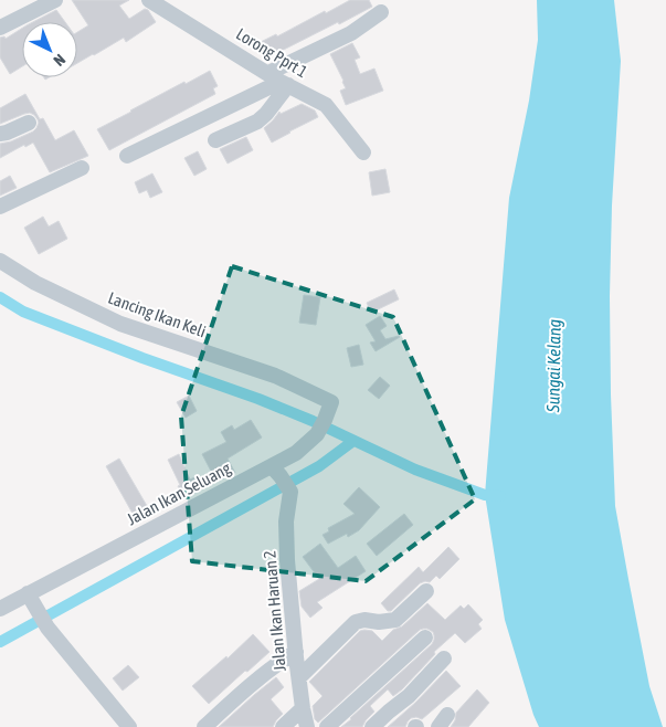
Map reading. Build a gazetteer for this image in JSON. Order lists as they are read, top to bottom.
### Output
{
  "streets": {
    "street": [
      "Lorong Pprt 1",
      "Lancing Ikan Keli",
      "Jalan Ikan Seluang",
      "Jalan Ikan Haruan 2"
    ]
  },
  "crossings": [
    ["Lancing Ikan Keli", "Jalan Ikan Seluang"],
    ["Jalan Ikan Seluang", "Jalan Ikan Haruan 2"]
  ],
  "water": ["Sungai Kelang"],
  "north": "bottom right"
}
